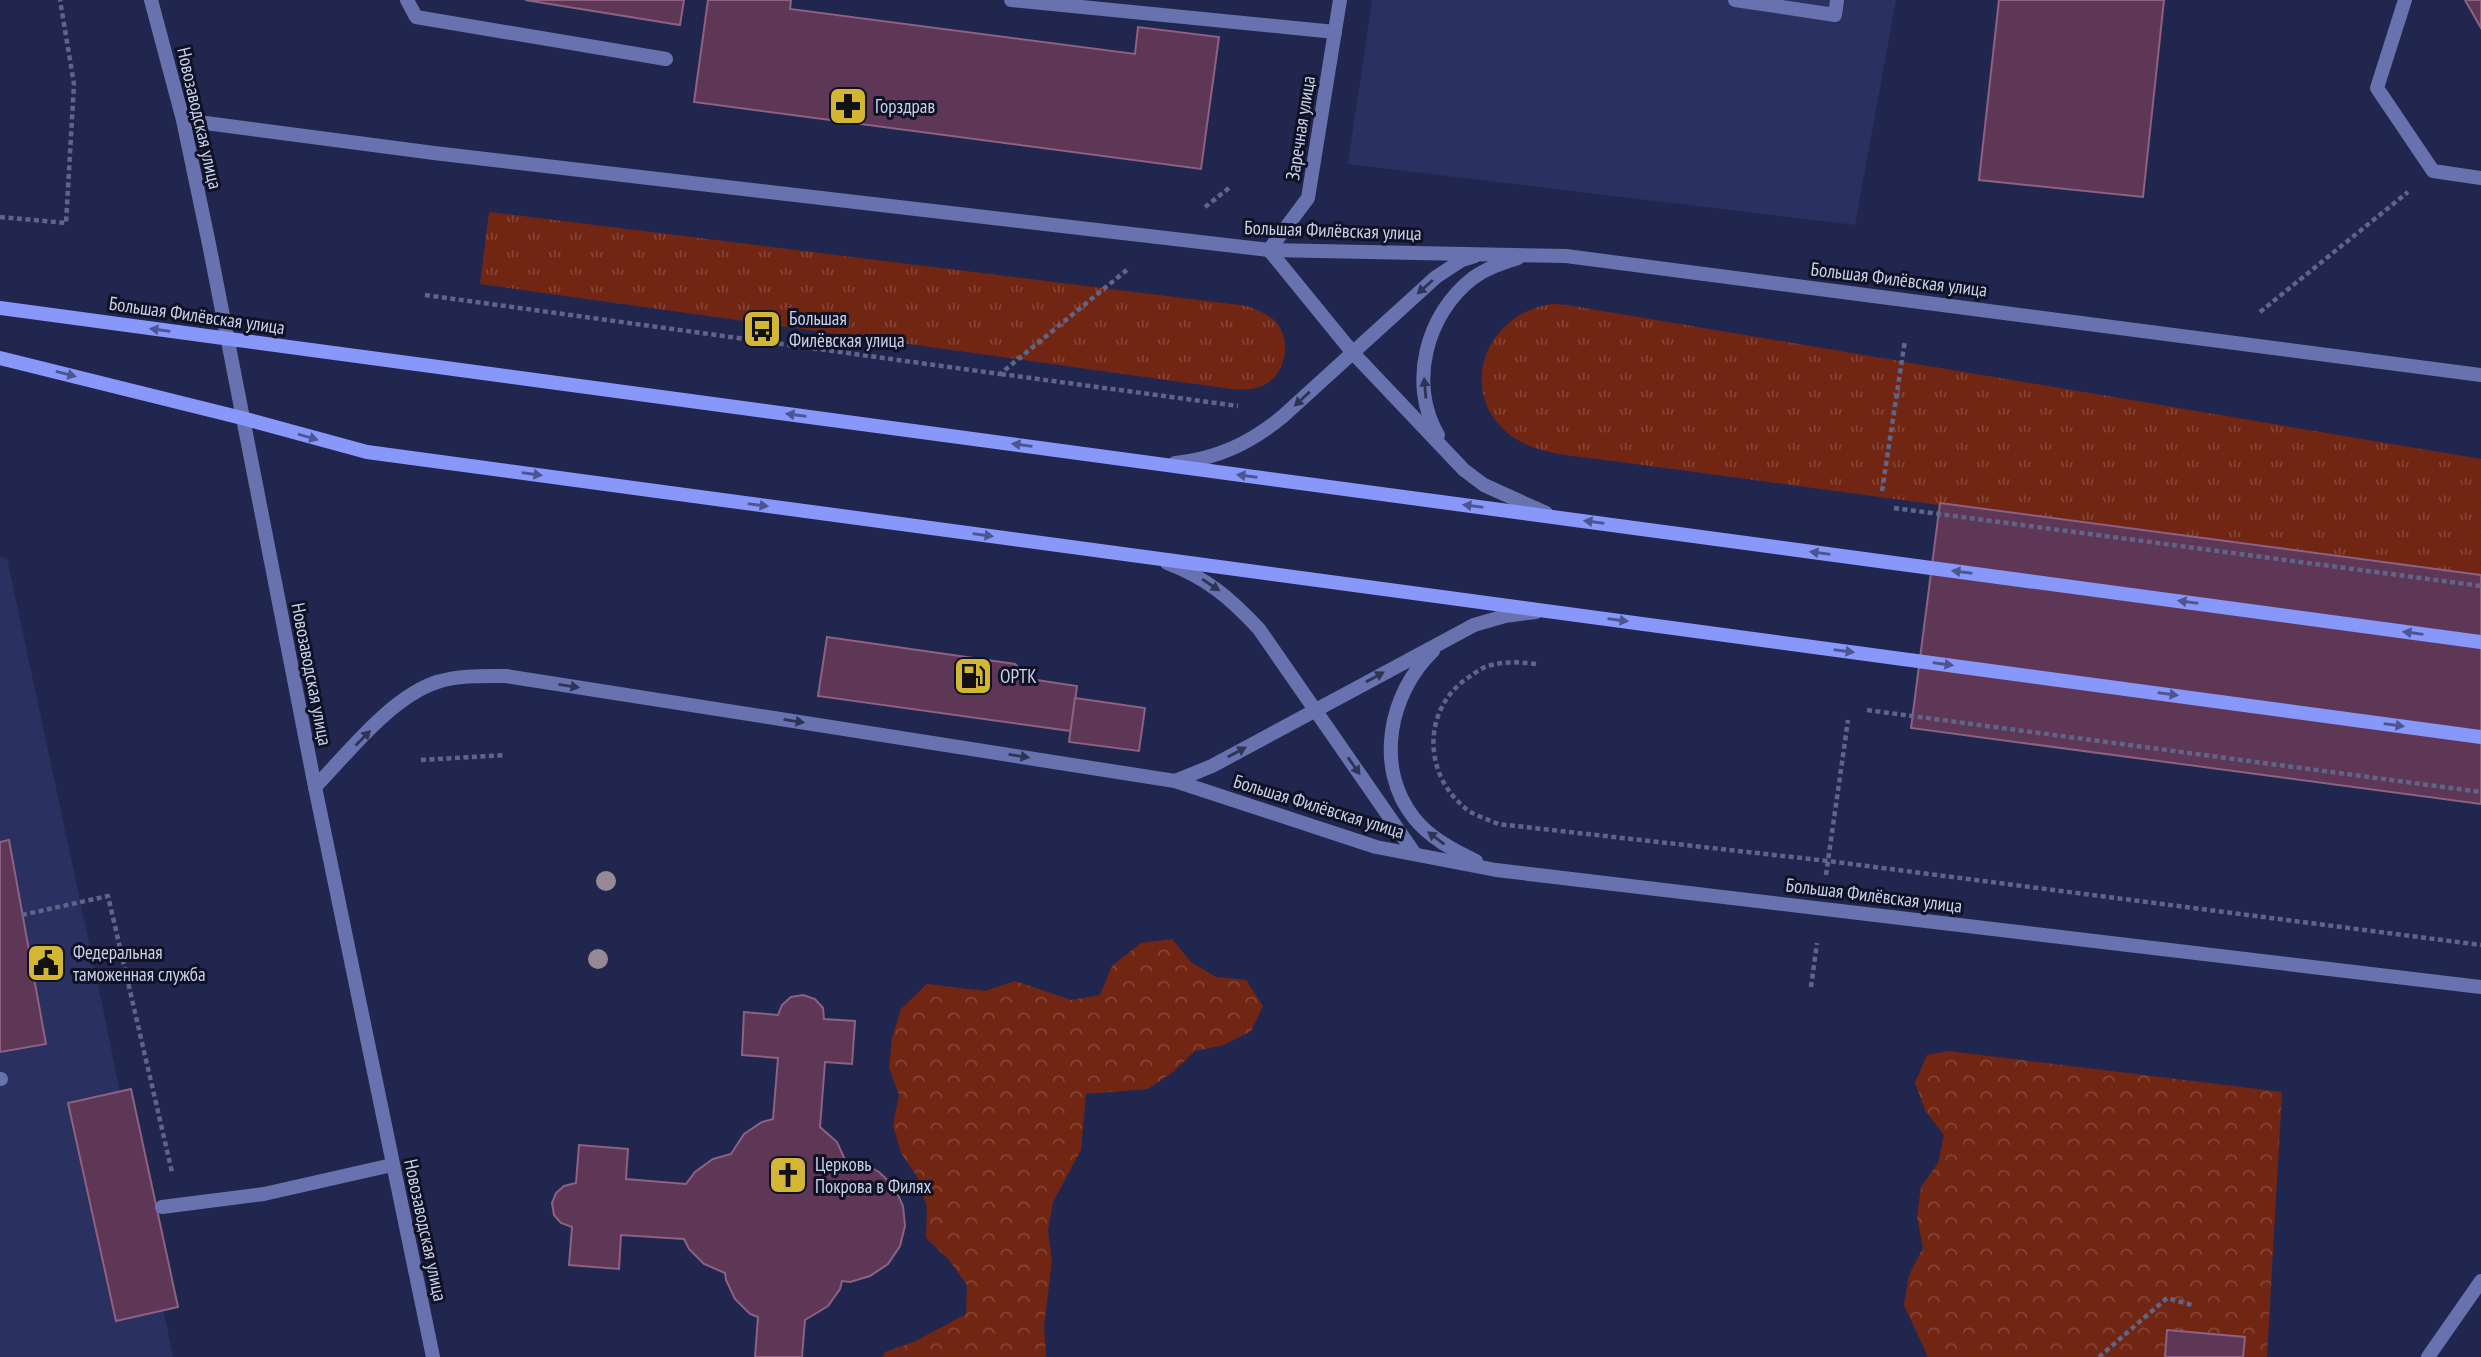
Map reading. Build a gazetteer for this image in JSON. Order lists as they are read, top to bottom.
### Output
{
  "streets": {
    "main road": ["Большая Филёвская улица"],
    "street": ["Новозаводская улица", "Заречная улица"]
  },
  "crossings": [
    ["Новозаводская улица", "Большая Филёвская улица"],
    ["Заречная улица", "Большая Филёвская улица"]
  ],
  "places": {
    "pharmacy": ["Горздрав"],
    "bus stop": ["Большая Филёвская улица"],
    "fuel station": ["ОРТК"],
    "public building": ["Федеральная таможенная служба"],
    "church": ["Церковь Покрова в Филях"]
  }
}
